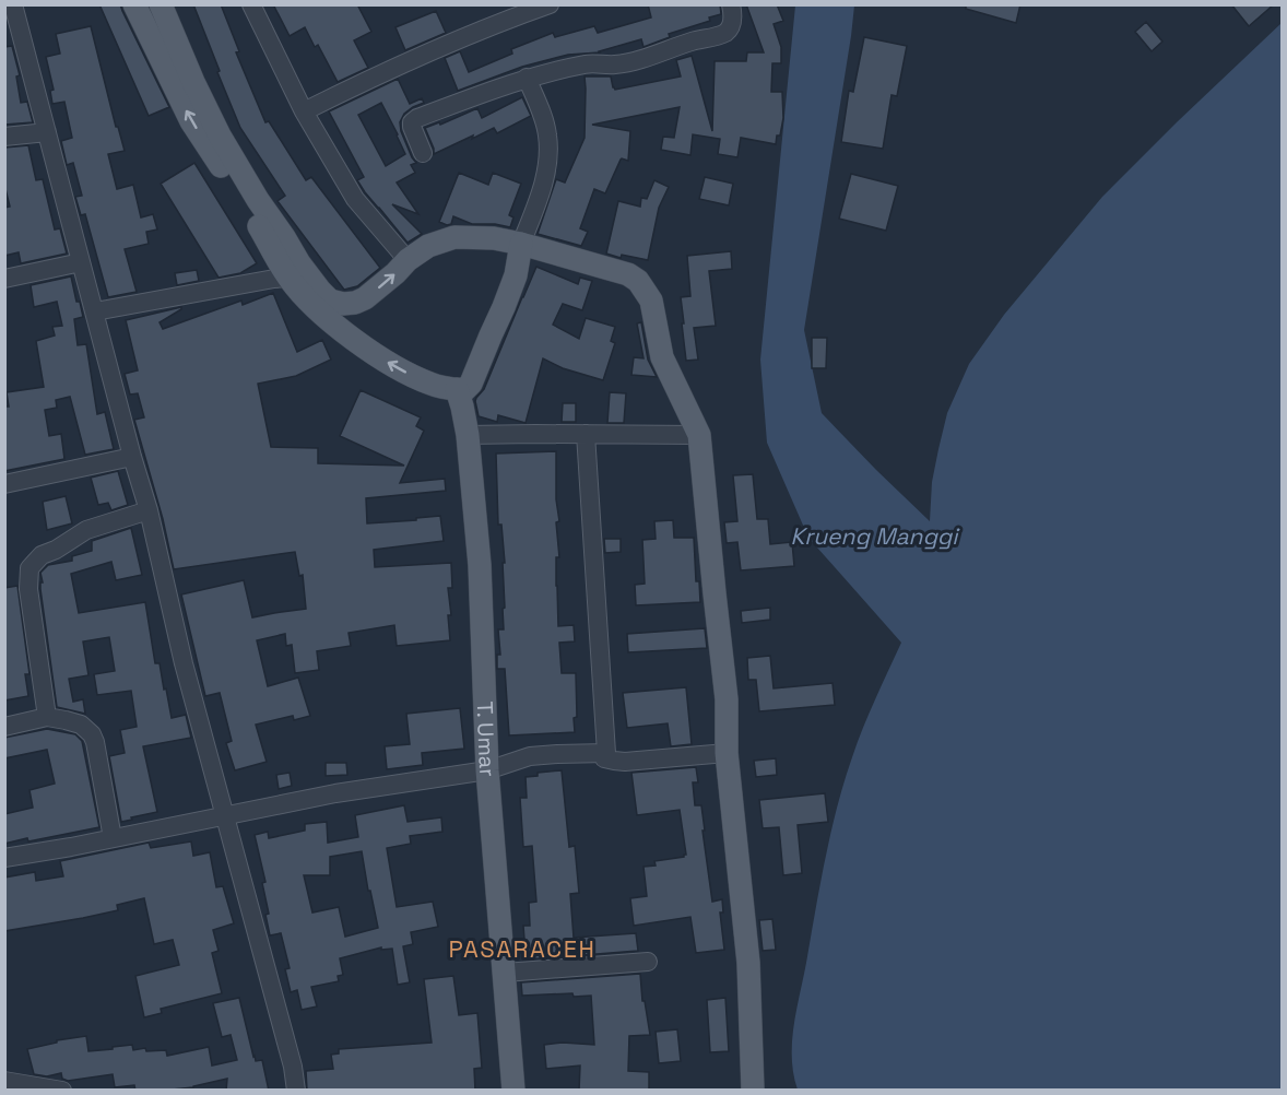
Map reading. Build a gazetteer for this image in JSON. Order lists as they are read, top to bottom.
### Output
{
  "streets": {
    "main road": ["T. Umar"]
  },
  "districts": ["PASARACEH"],
  "water": ["Krueng Manggi"]
}
